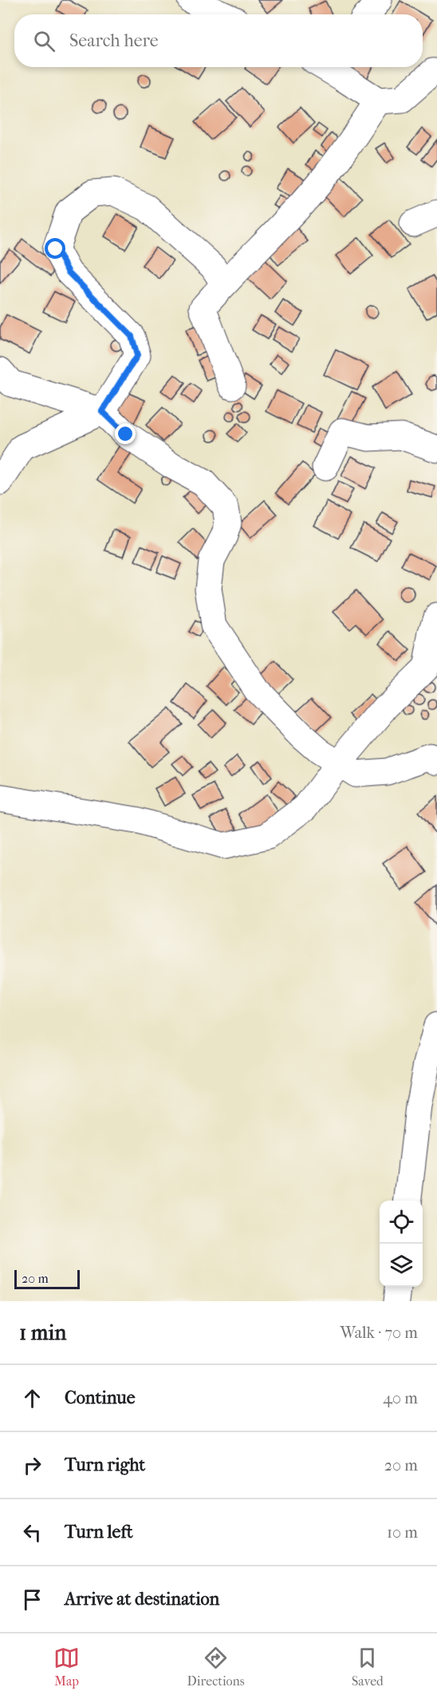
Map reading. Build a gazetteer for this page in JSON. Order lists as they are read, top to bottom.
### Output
{
  "scale_bar": "20 m",
  "page": {
    "search": "Search here",
    "scale": "20 m",
    "heading": ["1 min", "Walk · 70 m"],
    "list": [
      ["Continue", "40 m"],
      ["Turn right", "20 m"],
      ["Turn left", "10 m"],
      "Arrive at destination"
    ],
    "nav": ["Map", "Directions", "Saved"]
  }
}
